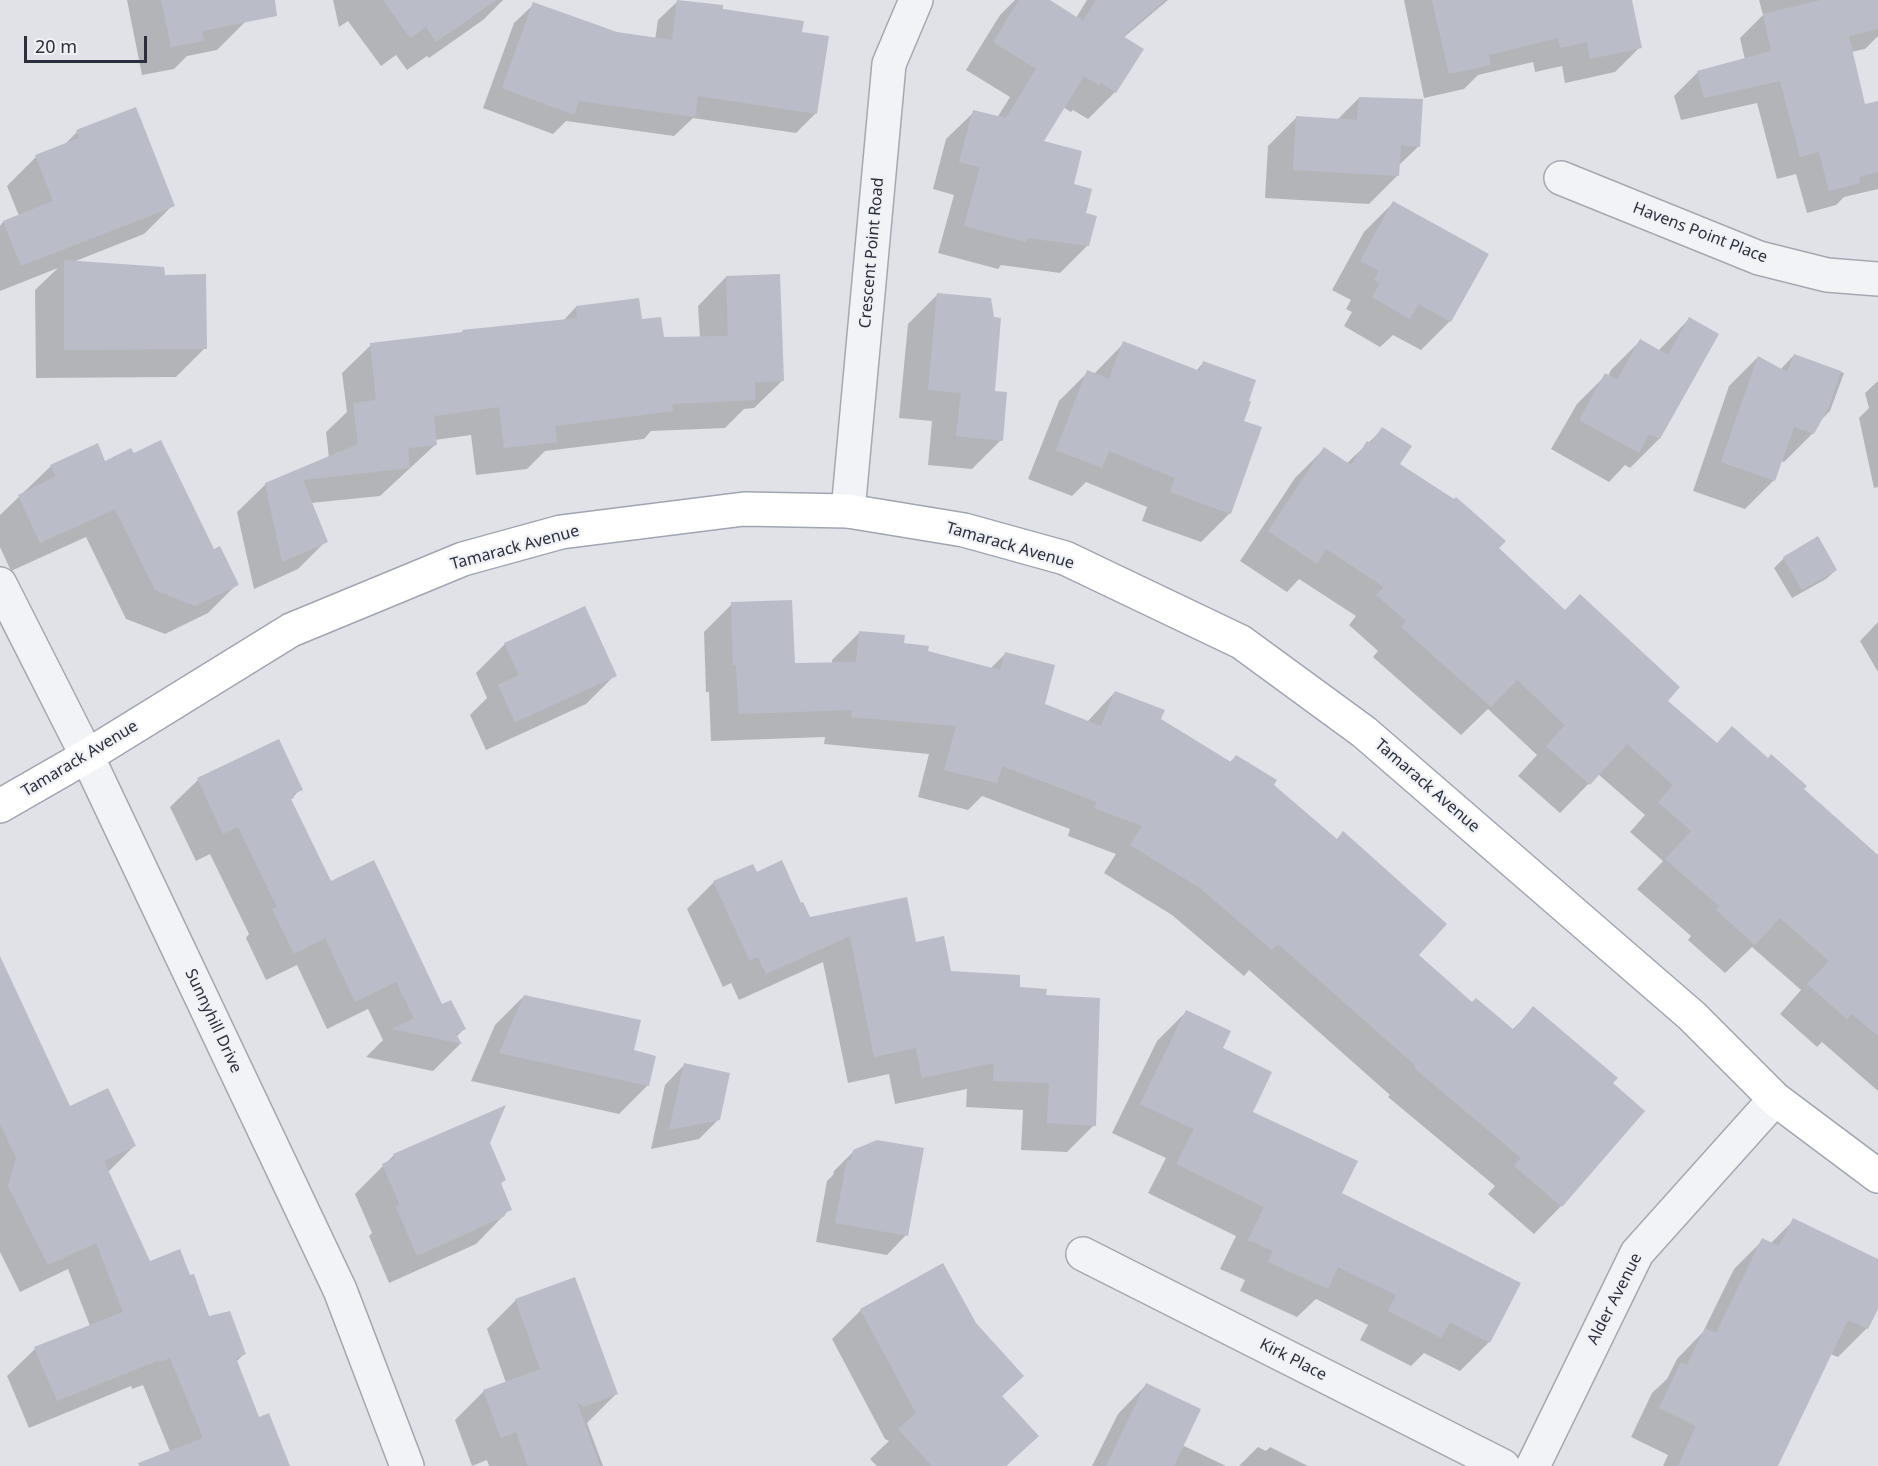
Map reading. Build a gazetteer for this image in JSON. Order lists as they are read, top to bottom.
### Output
{
  "streets": {
    "main road": ["Tamarack Avenue"],
    "street": [
      "Havens Point Place",
      "Crescent Point Road",
      "Sunnyhill Drive",
      "Alder Avenue",
      "Kirk Place"
    ]
  },
  "crossings": [
    ["Crescent Point Road", "Tamarack Avenue"],
    ["Tamarack Avenue", "Sunnyhill Drive"],
    ["Tamarack Avenue", "Alder Avenue"]
  ],
  "scale_bar": "20 m"
}
